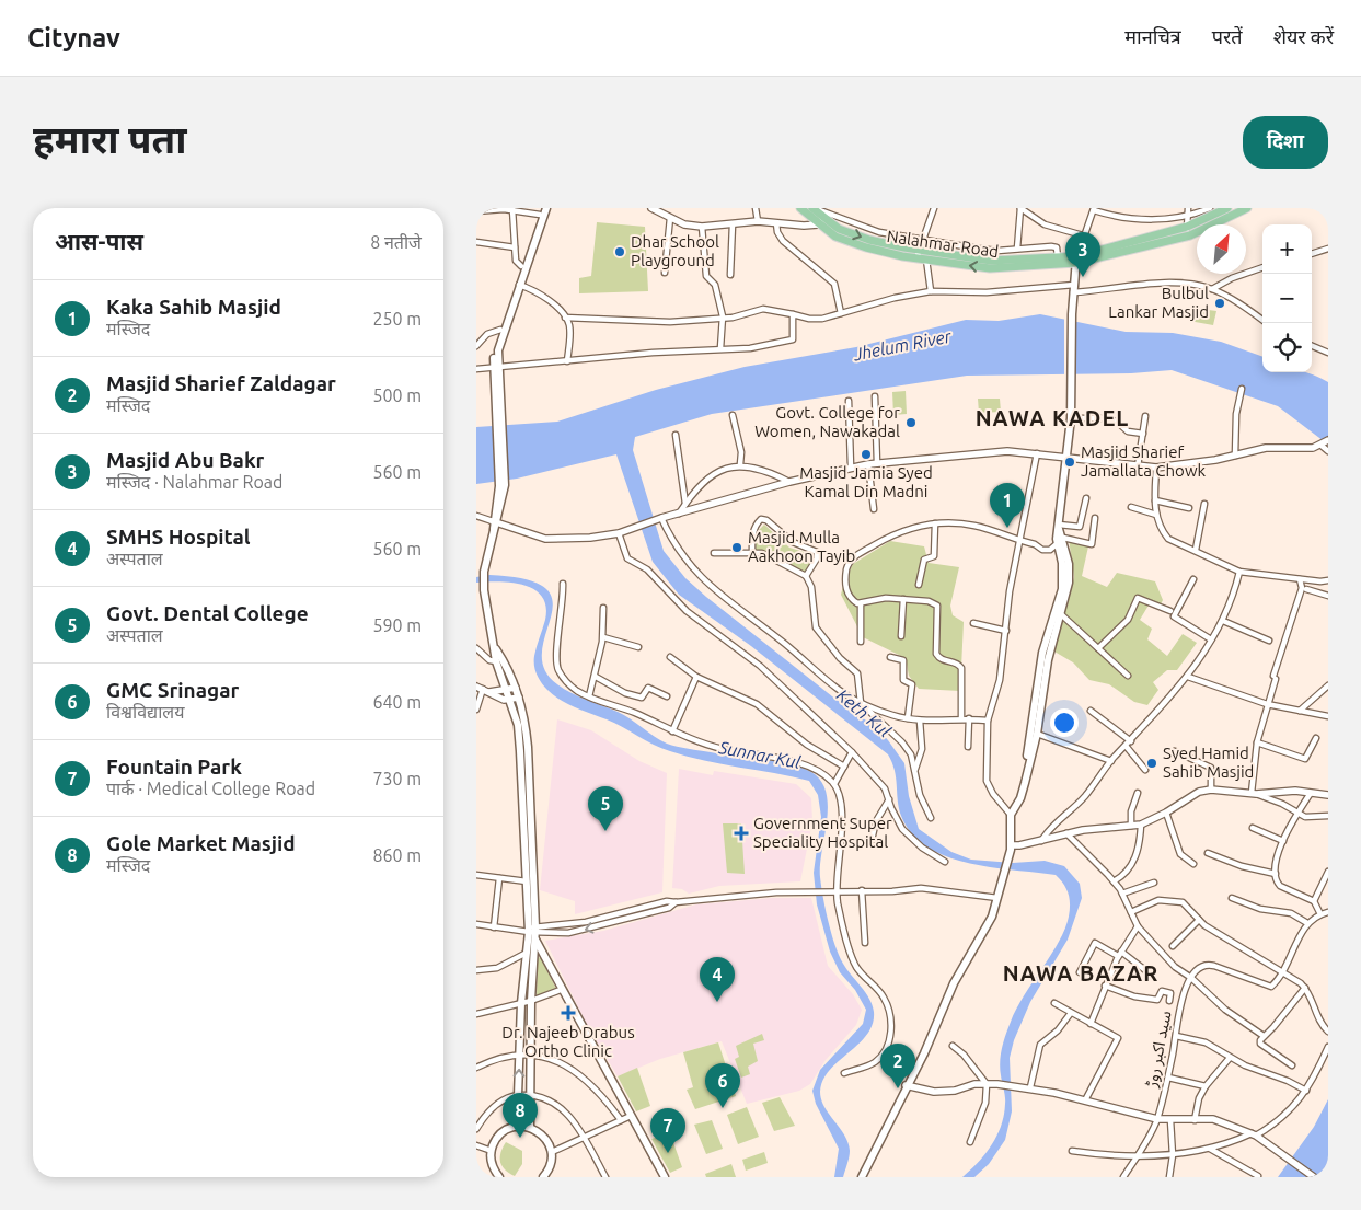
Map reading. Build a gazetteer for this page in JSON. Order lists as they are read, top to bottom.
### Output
{
  "streets": {
    "main road": ["Nalahmar Road"],
    "street": ["سید اکبر روڑ"]
  },
  "districts": ["NAWA KADEL", "NAWA BAZAR"],
  "water": ["Jhelum River", "Keth Kul", "Sunnar Kul"],
  "places": {
    "other": [
      "Dhar School Playground",
      "Bulbul Lankar Masjid",
      "Govt. College for Women, Nawakadal",
      "Masjid Jamia Syed Kamal Din Madni",
      "Masjid Sharief Jamallata Chowk",
      "Masjid Mulla Aakhoon Tayib",
      "Syed Hamid Sahib Masjid"
    ],
    "health": ["Government Super Speciality Hospital", "Dr. Najeeb Drabus Ortho Clinic"]
  },
  "north": "top right",
  "page": {
    "header": "Citynav",
    "nav": ["मानचित्र", "परतें", "शेयर करें"],
    "buttons": "दिशा",
    "title": "हमारा पता",
    "heading": ["आस-पास", "8 नतीजे"],
    "map_buttons": ["+", "−"],
    "pins": [
      "3",
      "1",
      "5",
      "4",
      "2",
      "6",
      "8",
      "7"
    ],
    "list": [
      {
        "mark": "1",
        "name": "Kaka Sahib Masjid",
        "note": "मस्जिद",
        "value": "250 m"
      },
      {
        "mark": "2",
        "name": "Masjid Sharief Zaldagar",
        "note": "मस्जिद",
        "value": "500 m"
      },
      {
        "mark": "3",
        "name": "Masjid Abu Bakr",
        "note": "मस्जिद · Nalahmar Road",
        "value": "560 m"
      },
      {
        "mark": "4",
        "name": "SMHS Hospital",
        "note": "अस्पताल",
        "value": "560 m"
      },
      {
        "mark": "5",
        "name": "Govt. Dental College",
        "note": "अस्पताल",
        "value": "590 m"
      },
      {
        "mark": "6",
        "name": "GMC Srinagar",
        "note": "विश्वविद्यालय",
        "value": "640 m"
      },
      {
        "mark": "7",
        "name": "Fountain Park",
        "note": "पार्क · Medical College Road",
        "value": "730 m"
      },
      {
        "mark": "8",
        "name": "Gole Market Masjid",
        "note": "मस्जिद",
        "value": "860 m"
      }
    ]
  }
}
